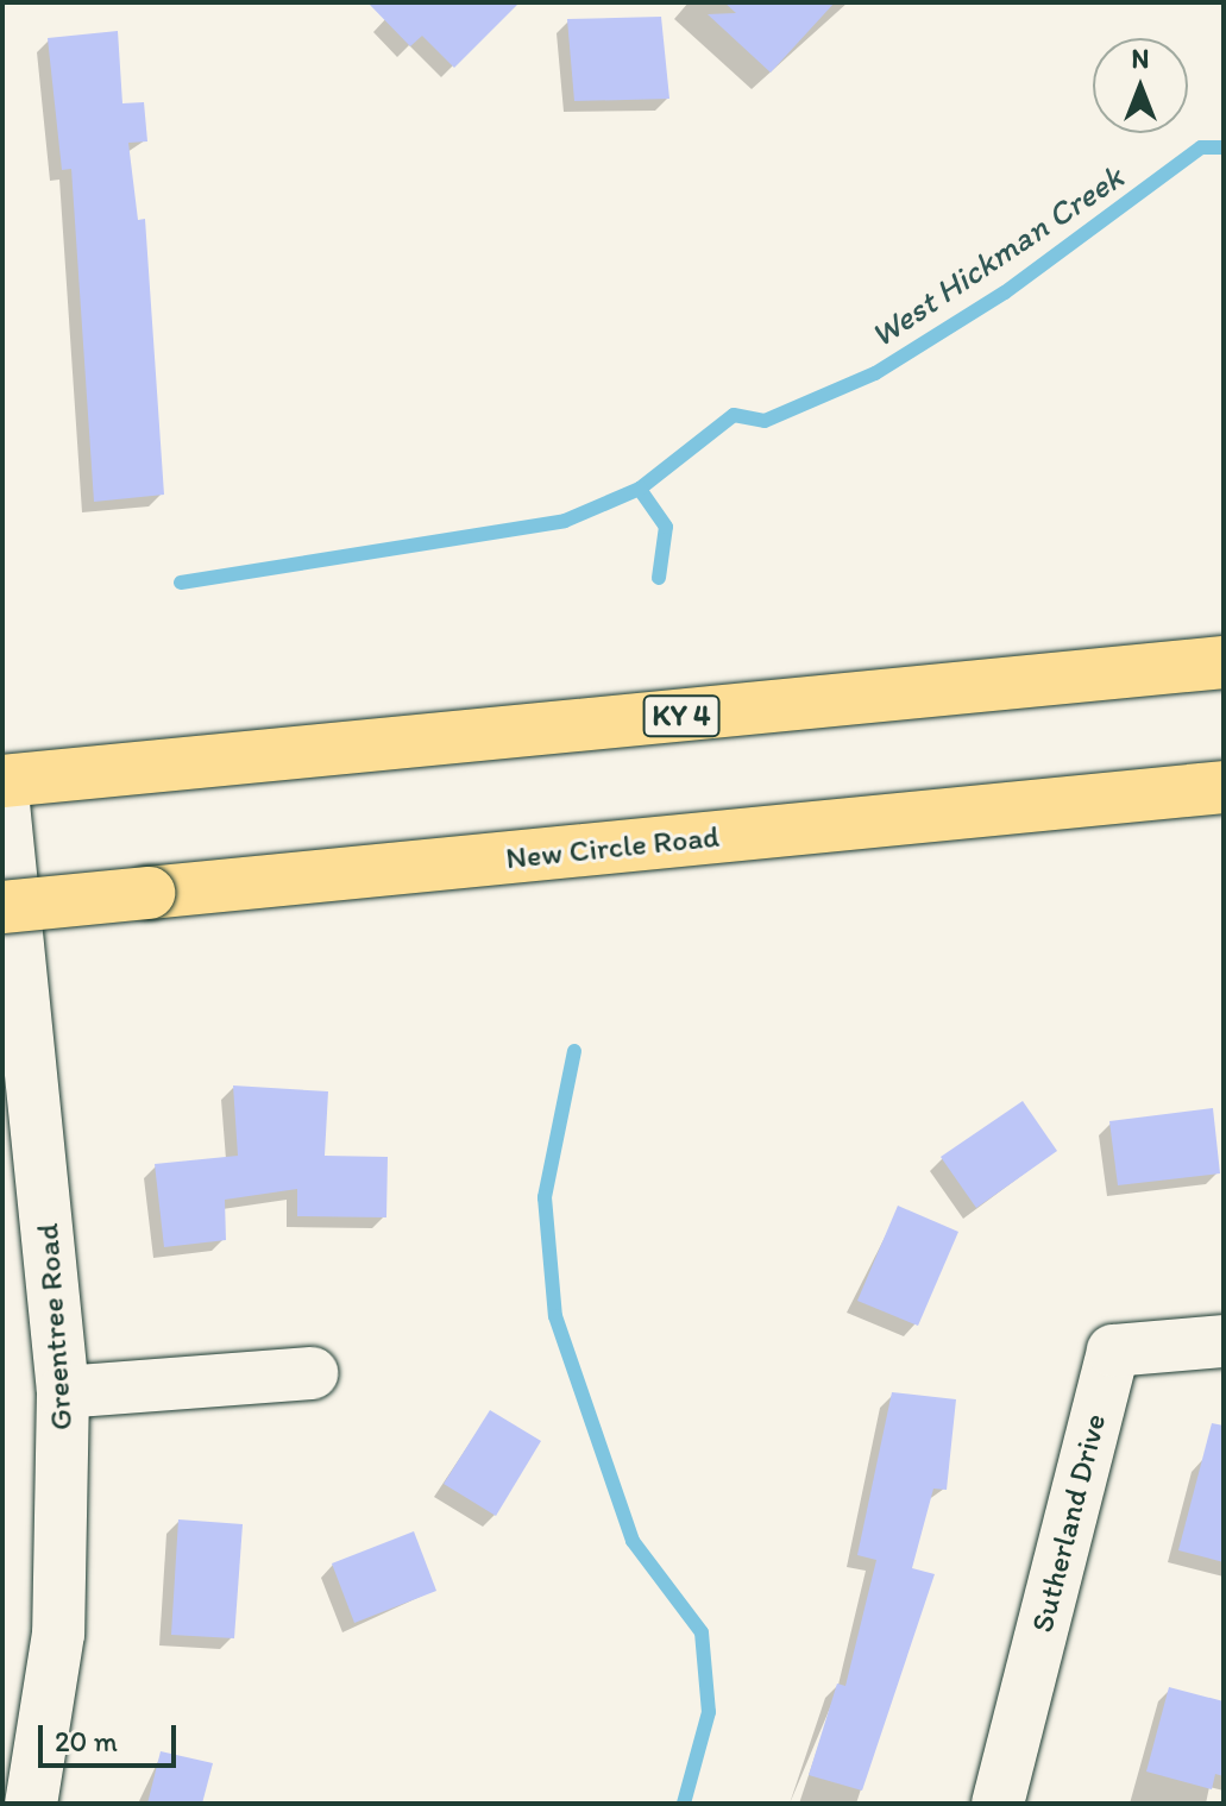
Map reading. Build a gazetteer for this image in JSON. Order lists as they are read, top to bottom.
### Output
{
  "streets": {
    "highway": ["KY 4", "New Circle Road"],
    "street": ["Greentree Road", "Sutherland Drive"]
  },
  "water": ["West Hickman Creek"],
  "scale_bar": "20 m",
  "north": "top"
}
